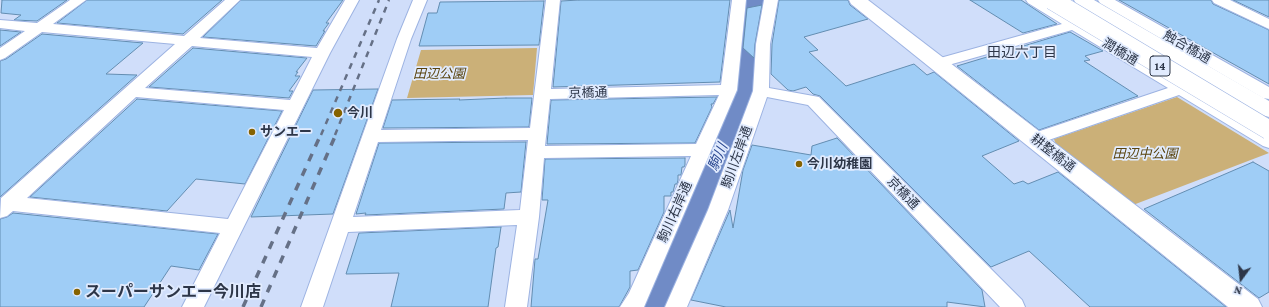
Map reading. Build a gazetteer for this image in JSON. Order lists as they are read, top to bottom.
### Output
{
  "streets": {
    "main road": ["14", "耕整橋通"],
    "street": [
      "触合橋通",
      "潤橋通",
      "京橋通",
      "駒川左岸通",
      "駒川右岸通"
    ]
  },
  "crossings": [
    ["京橋通", "駒川左岸通"],
    ["京橋通", "駒川右岸通"]
  ],
  "districts": ["田辺六丁目"],
  "water": ["駒川"],
  "parks": ["田辺公園", "田辺中公園"],
  "places": [
    "今川",
    "サンエー",
    "今川幼稚園",
    "スーパーサンエー今川店"
  ],
  "north": "bottom"
}
